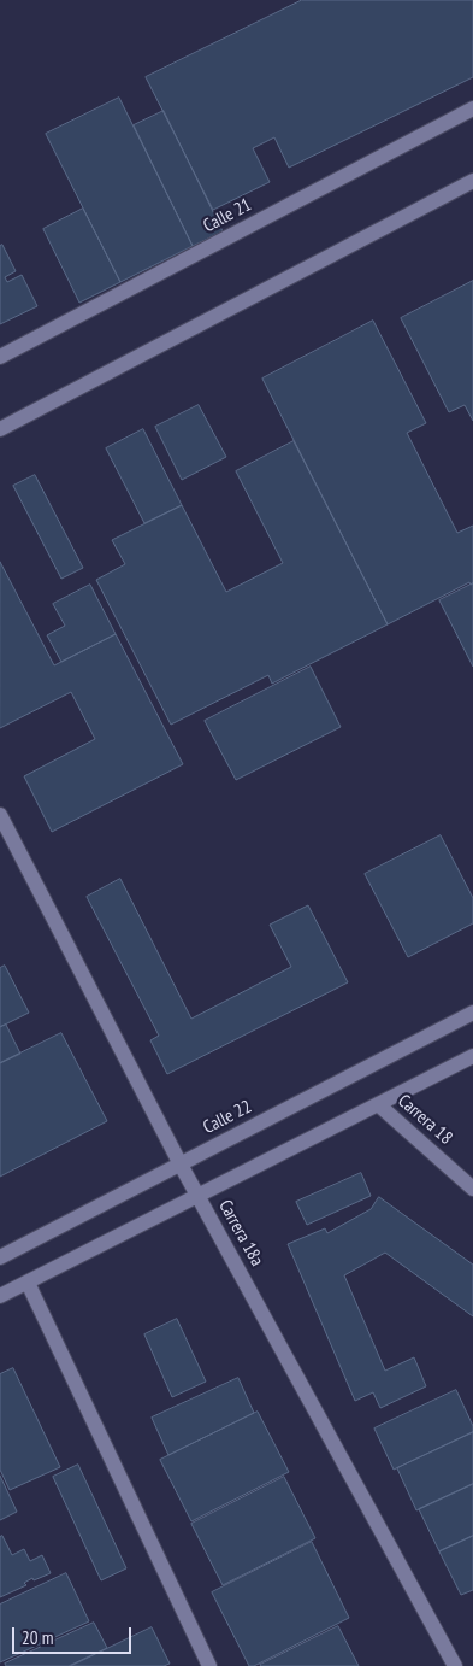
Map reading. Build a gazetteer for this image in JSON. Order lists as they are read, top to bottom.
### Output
{
  "streets": {
    "street": [
      "Calle 21",
      "Calle 22",
      "Carrera 18",
      "Carrera 18a"
    ]
  },
  "crossings": [
    ["Calle 22", "Carrera 18a"]
  ],
  "scale_bar": "20 m"
}
